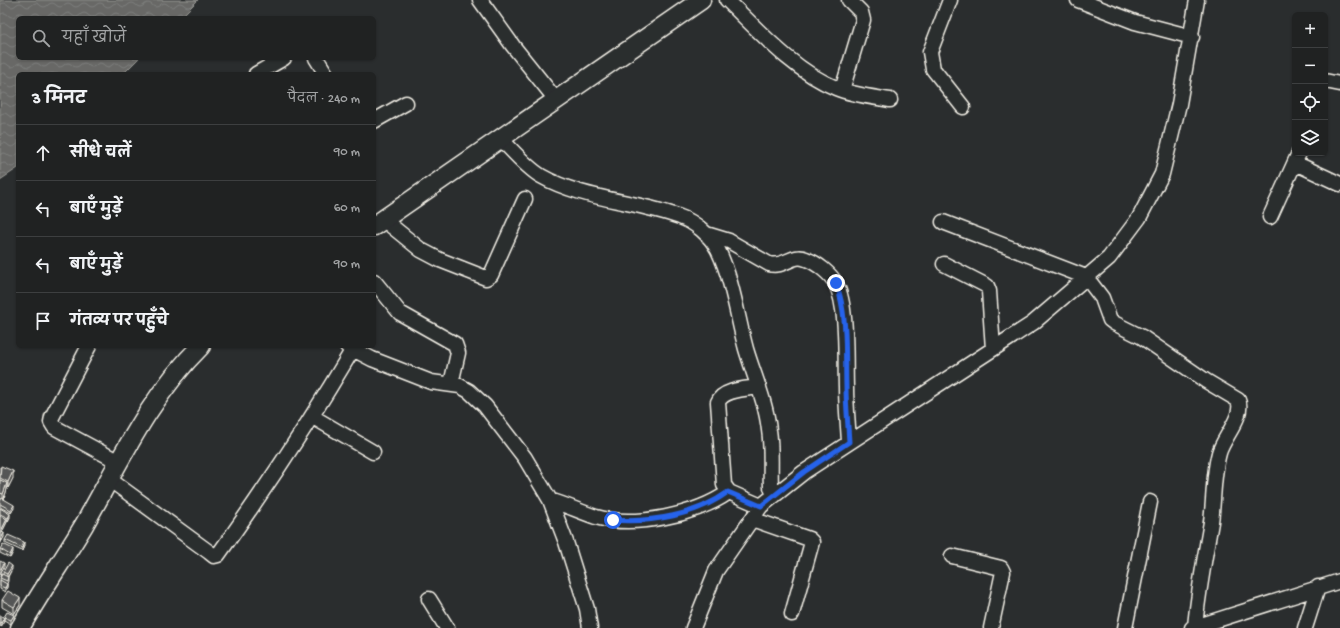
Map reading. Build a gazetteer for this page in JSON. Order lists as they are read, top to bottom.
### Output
{
  "page": {
    "map_buttons": ["+", "−"],
    "search": "यहाँ खोजें",
    "heading": ["3 मिनट", "पैदल · 240 m"],
    "list": [
      ["सीधे चलें", "90 m"],
      ["बाएँ मुड़ें", "60 m"],
      ["बाएँ मुड़ें", "90 m"],
      "गंतव्य पर पहुँचे"
    ]
  }
}
